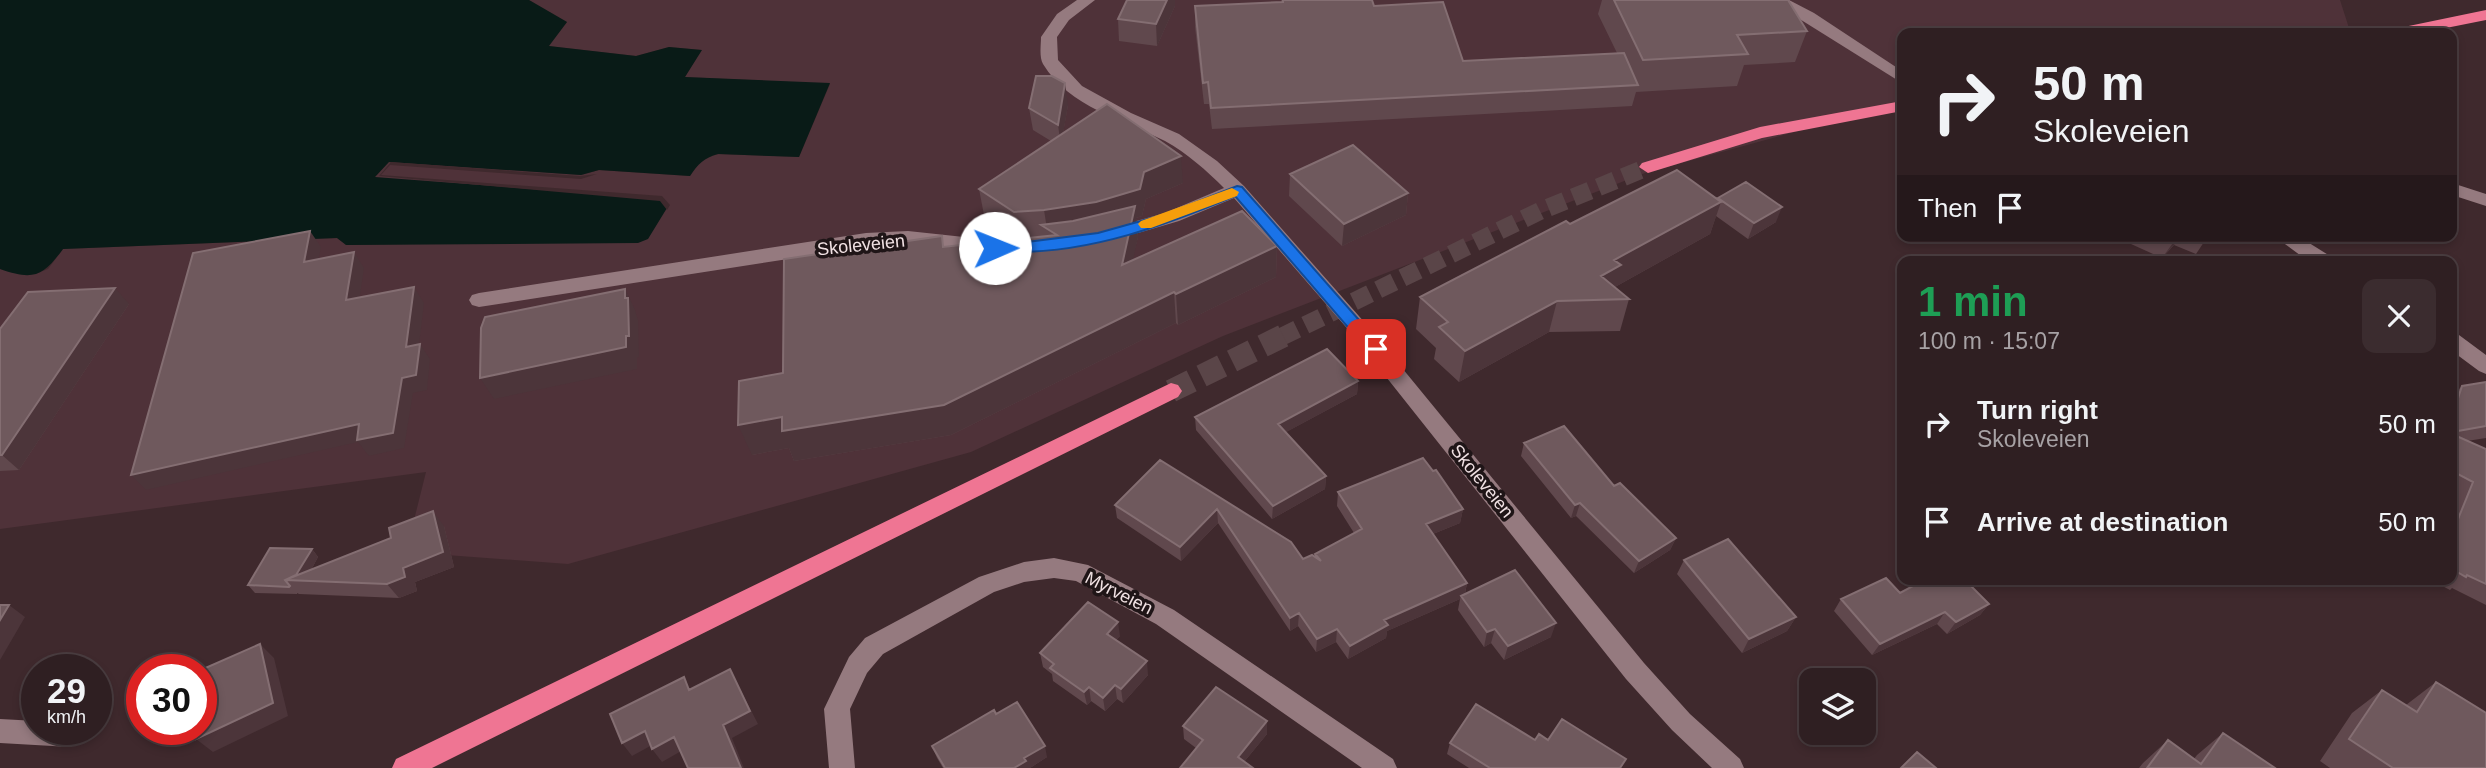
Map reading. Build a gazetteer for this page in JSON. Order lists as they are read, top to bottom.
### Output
{
  "streets": {
    "street": ["Skoleveien", "Myrveien"]
  },
  "page": {
    "turn": ["50 m", "Skoleveien"],
    "then": "Then",
    "heading": ["1 min", "100 m · 15:07"],
    "list": [
      {
        "name": "Turn right",
        "note": "Skoleveien",
        "value": "50 m"
      },
      {
        "name": "Arrive at destination",
        "value": "50 m"
      }
    ],
    "speed": "29 km/h",
    "limit": "30"
  }
}
